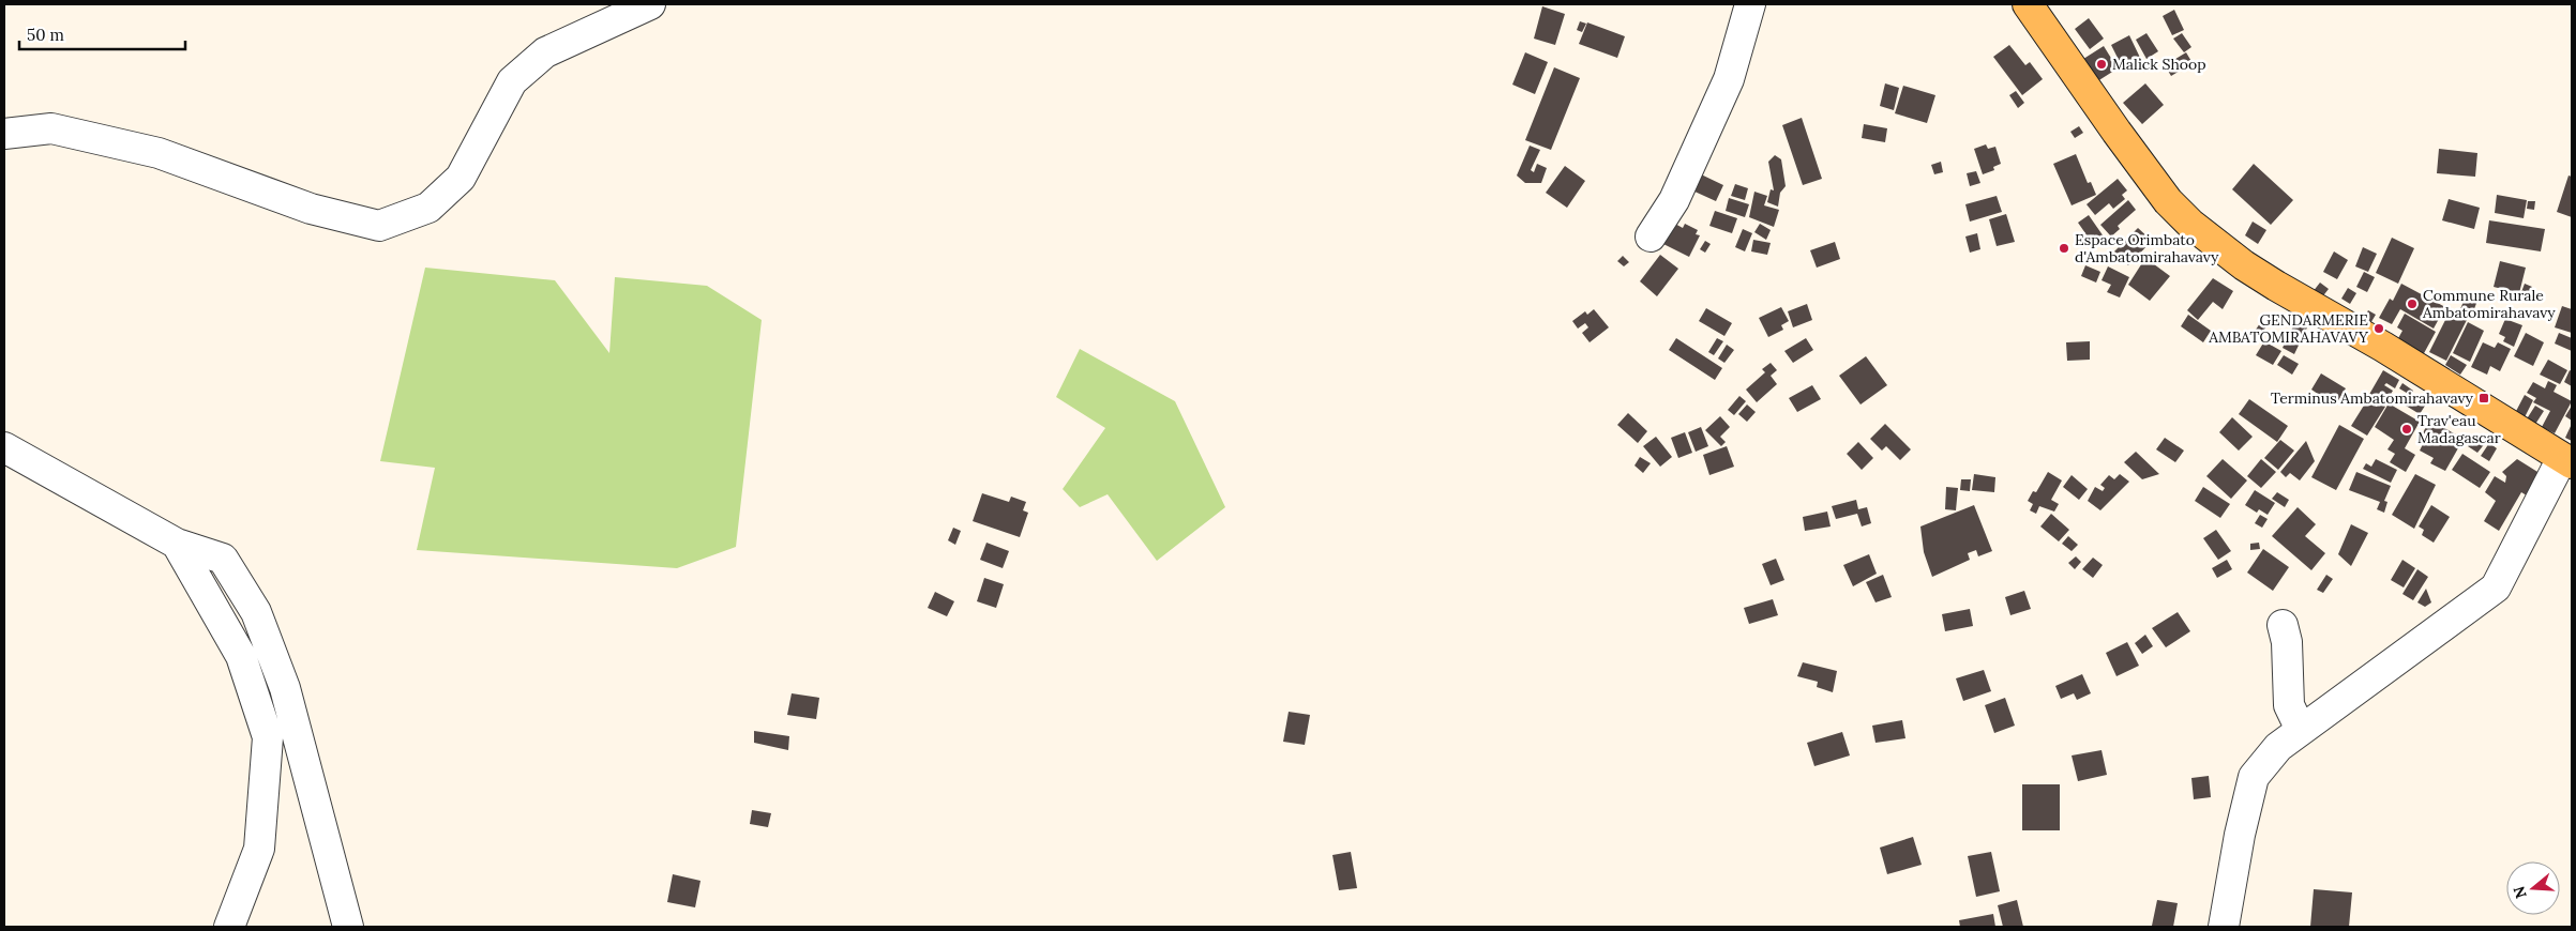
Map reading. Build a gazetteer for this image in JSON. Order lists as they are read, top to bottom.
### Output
{
  "places": {
    "other": [
      "Malick Shoop",
      "Espace Orimbato d'Ambatomirahavavy",
      "Commune Rurale Ambatomirahavavy",
      "GENDARMERIE AMBATOMIRAHAVAVY",
      "Trav'eau Madagascar"
    ],
    "transit": ["Terminus Ambatomirahavavy"]
  },
  "scale_bar": "50 m",
  "north": "left"
}
